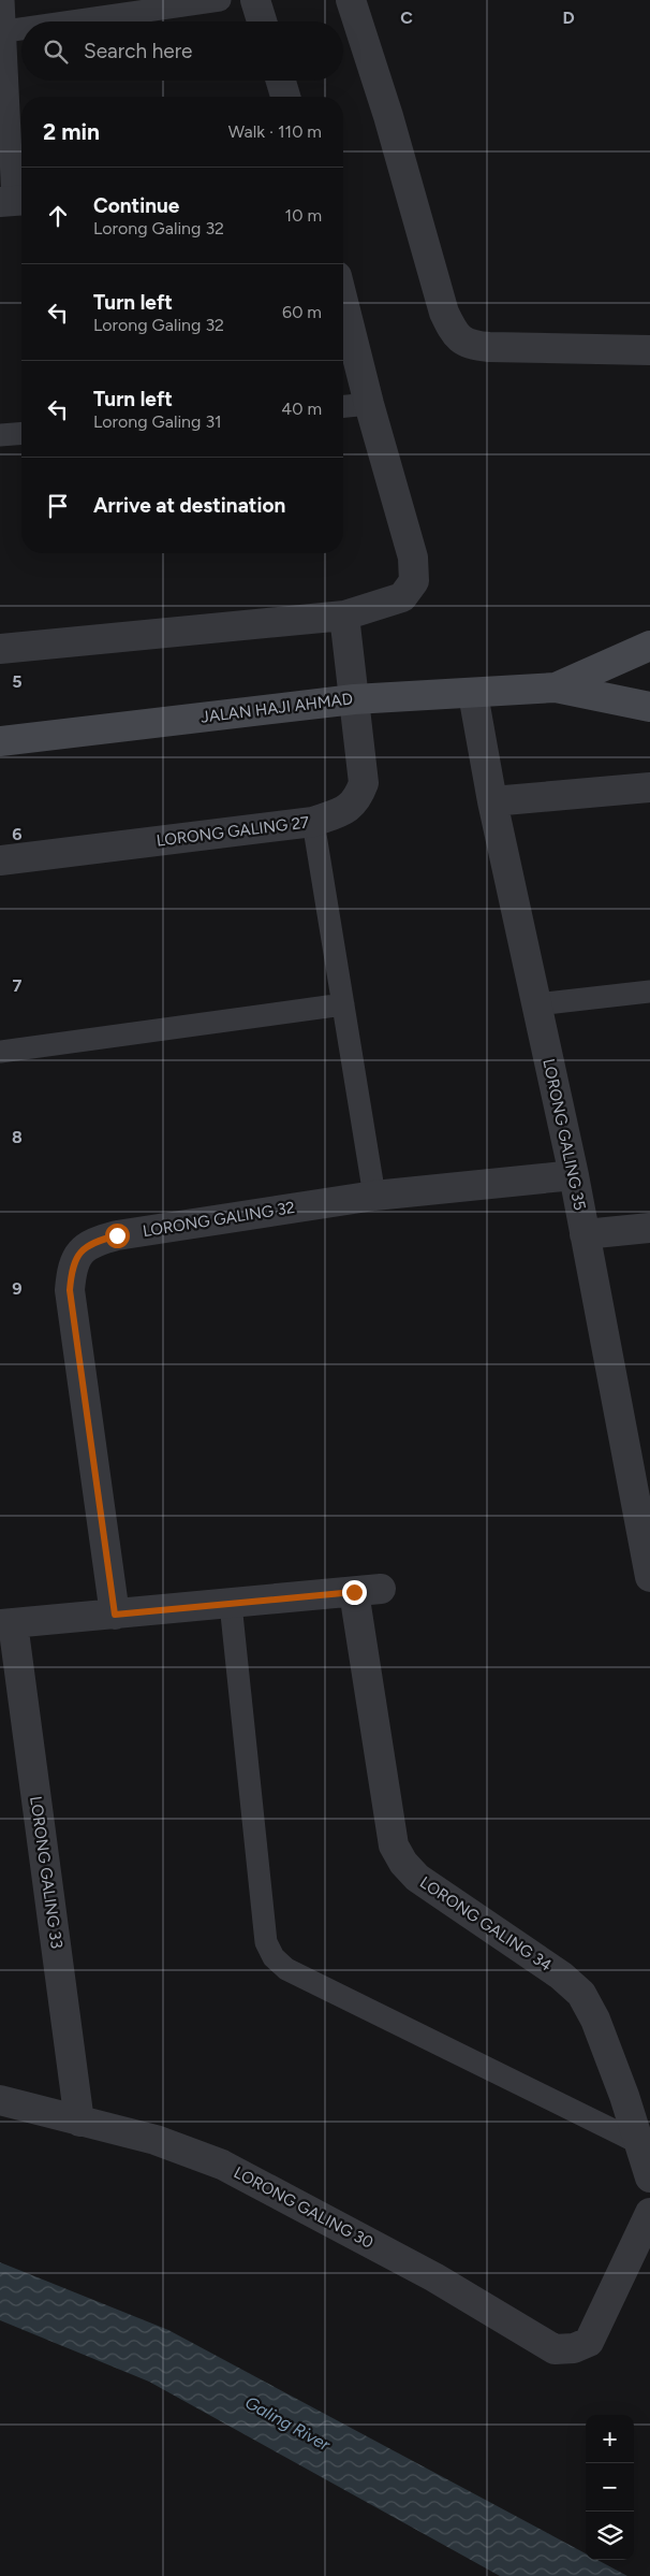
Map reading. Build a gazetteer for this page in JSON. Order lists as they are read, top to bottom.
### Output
{
  "streets": {
    "street": [
      "JALAN HAJI AHMAD",
      "LORONG GALING 27",
      "LORONG GALING 35",
      "LORONG GALING 32",
      "LORONG GALING 33",
      "LORONG GALING 34",
      "LORONG GALING 30"
    ]
  },
  "crossings": [
    ["JALAN HAJI AHMAD", "LORONG GALING 27"],
    ["JALAN HAJI AHMAD", "LORONG GALING 35"],
    ["LORONG GALING 35", "LORONG GALING 32"],
    ["LORONG GALING 33", "LORONG GALING 30"]
  ],
  "water": ["Galing River"],
  "page": {
    "search": "Search here",
    "heading": ["2 min", "Walk · 110 m"],
    "list": [
      ["Continue", "Lorong Galing 32", "10 m"],
      ["Turn left", "Lorong Galing 32", "60 m"],
      ["Turn left", "Lorong Galing 31", "40 m"],
      "Arrive at destination"
    ],
    "map_buttons": ["+", "−"]
  },
  "grid": {
    "columns": ["C", "D"],
    "rows": [
      "5",
      "6",
      "7",
      "8",
      "9"
    ]
  }
}
